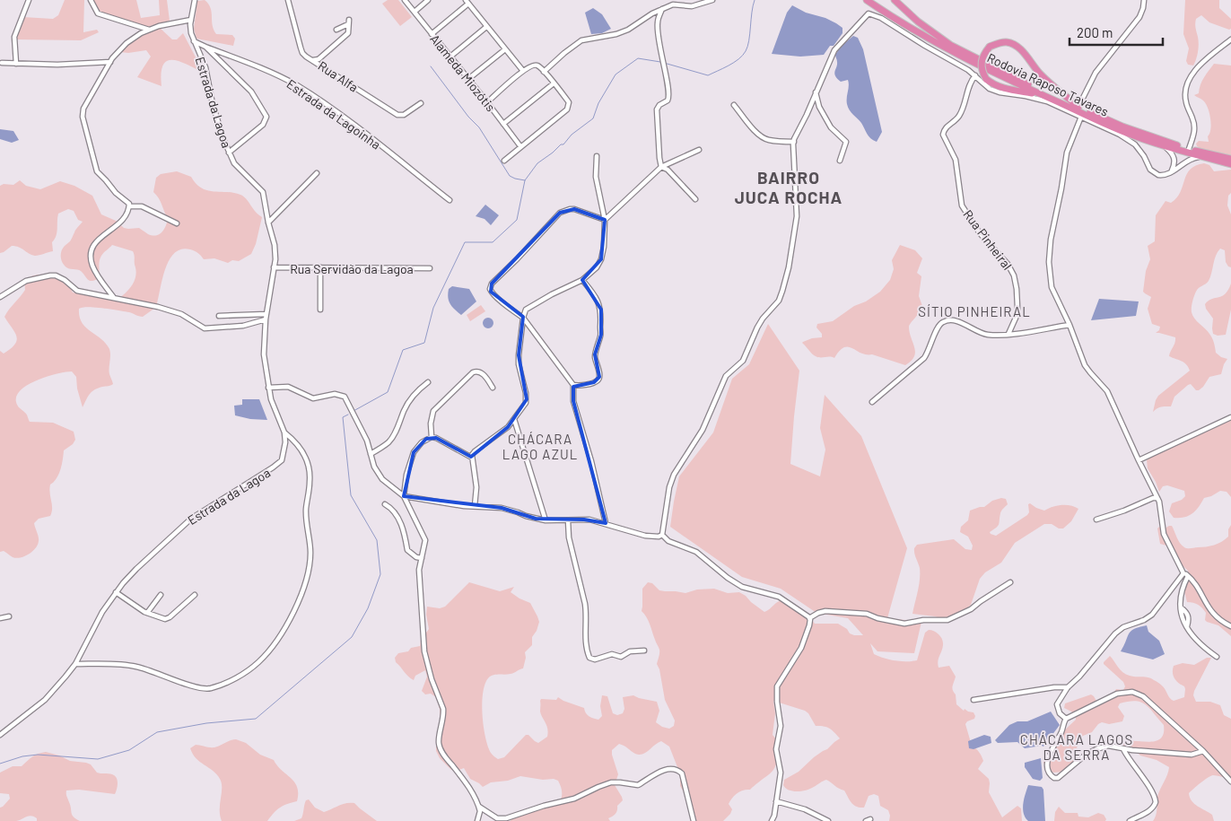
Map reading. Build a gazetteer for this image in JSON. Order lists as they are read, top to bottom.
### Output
{
  "streets": {
    "highway": ["Rodovia Raposo Tavares"],
    "street": [
      "Alameda Miozótis",
      "Rua Alfa",
      "Estrada da Lagoa",
      "Estrada da Lagoinha",
      "Rua Pinheiral",
      "Rua Servidão da Lagoa"
    ]
  },
  "crossings": [
    ["Estrada da Lagoa", "Estrada da Lagoinha"],
    ["Estrada da Lagoa", "Rua Servidão da Lagoa"]
  ],
  "districts": [
    "BAIRRO JUCA ROCHA",
    "SÍTIO PINHEIRAL",
    "CHÁCARA LAGO AZUL",
    "CHÁCARA LAGOS DA SERRA"
  ],
  "scale_bar": "200 m"
}
